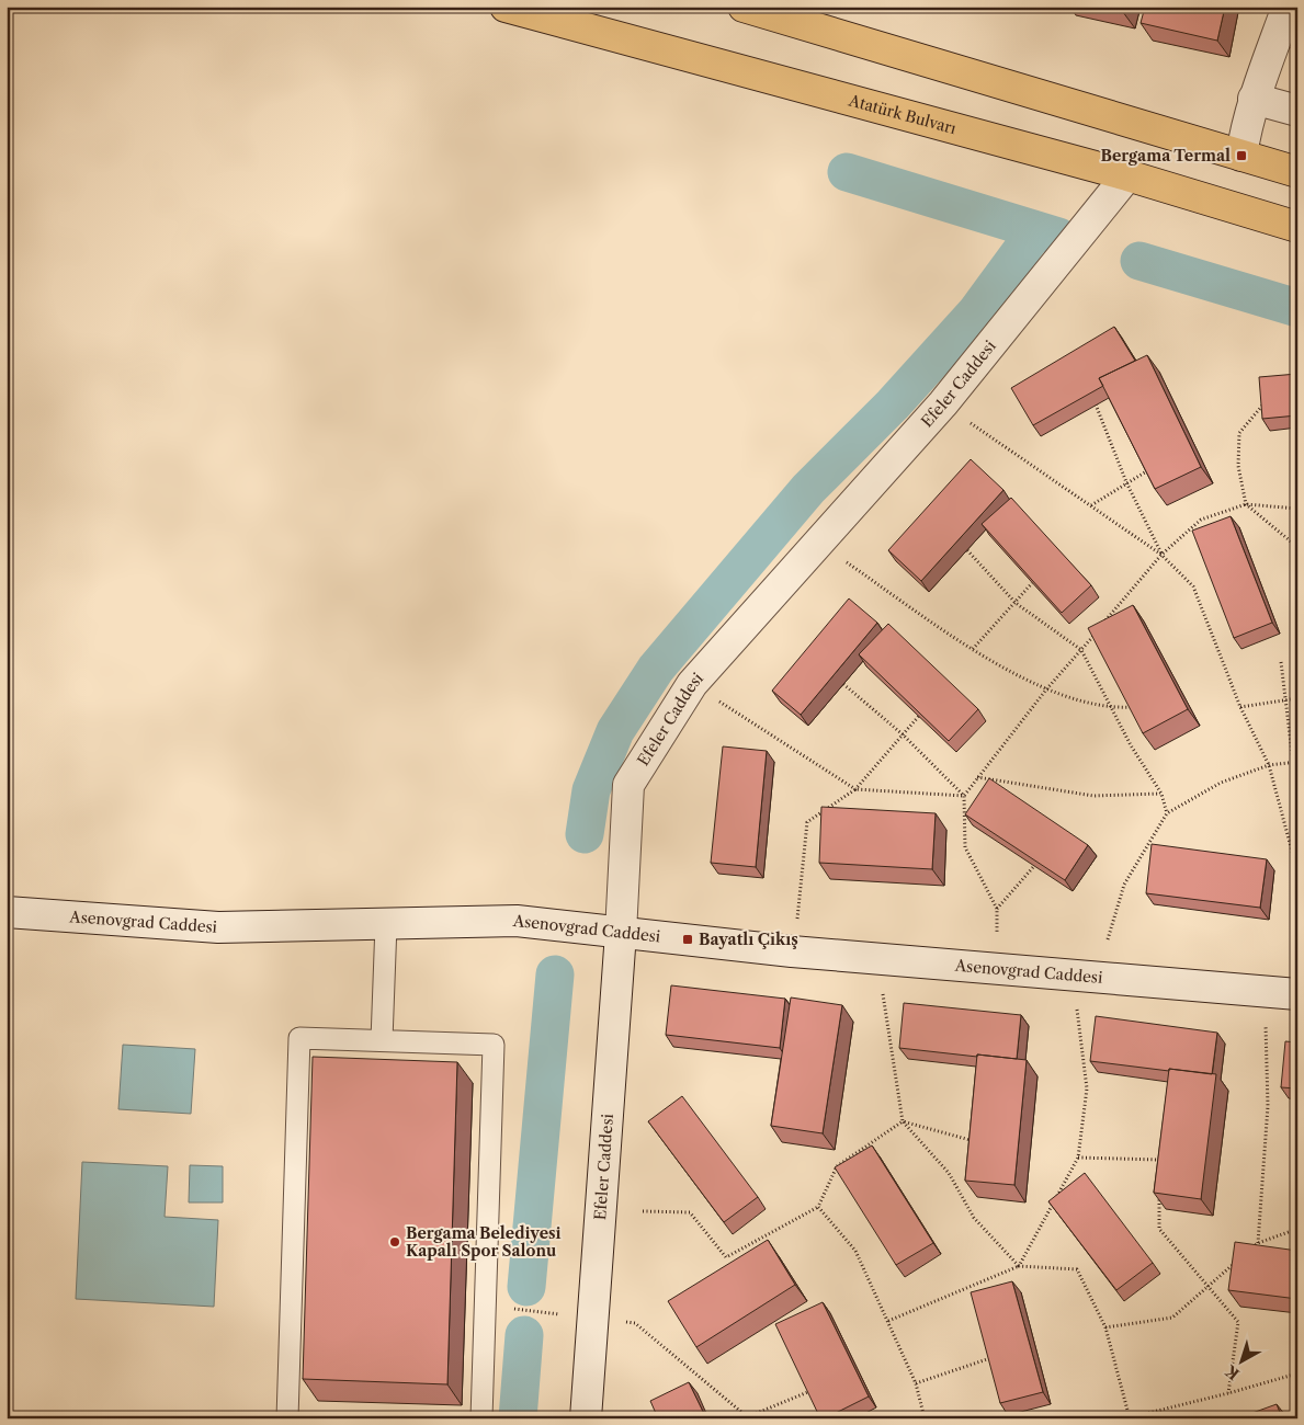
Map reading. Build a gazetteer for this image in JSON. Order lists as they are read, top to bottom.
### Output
{
  "streets": {
    "main road": ["Atatürk Bulvarı", "Efeler Caddesi", "Asenovgrad Caddesi"]
  },
  "crossings": [
    ["Atatürk Bulvarı", "Efeler Caddesi"],
    ["Efeler Caddesi", "Asenovgrad Caddesi"]
  ],
  "places": {
    "transit": ["Bergama Termal", "Bayatlı Çıkış"],
    "other": ["Bergama Belediyesi Kapalı Spor Salonu"]
  },
  "north": "bottom left"
}
